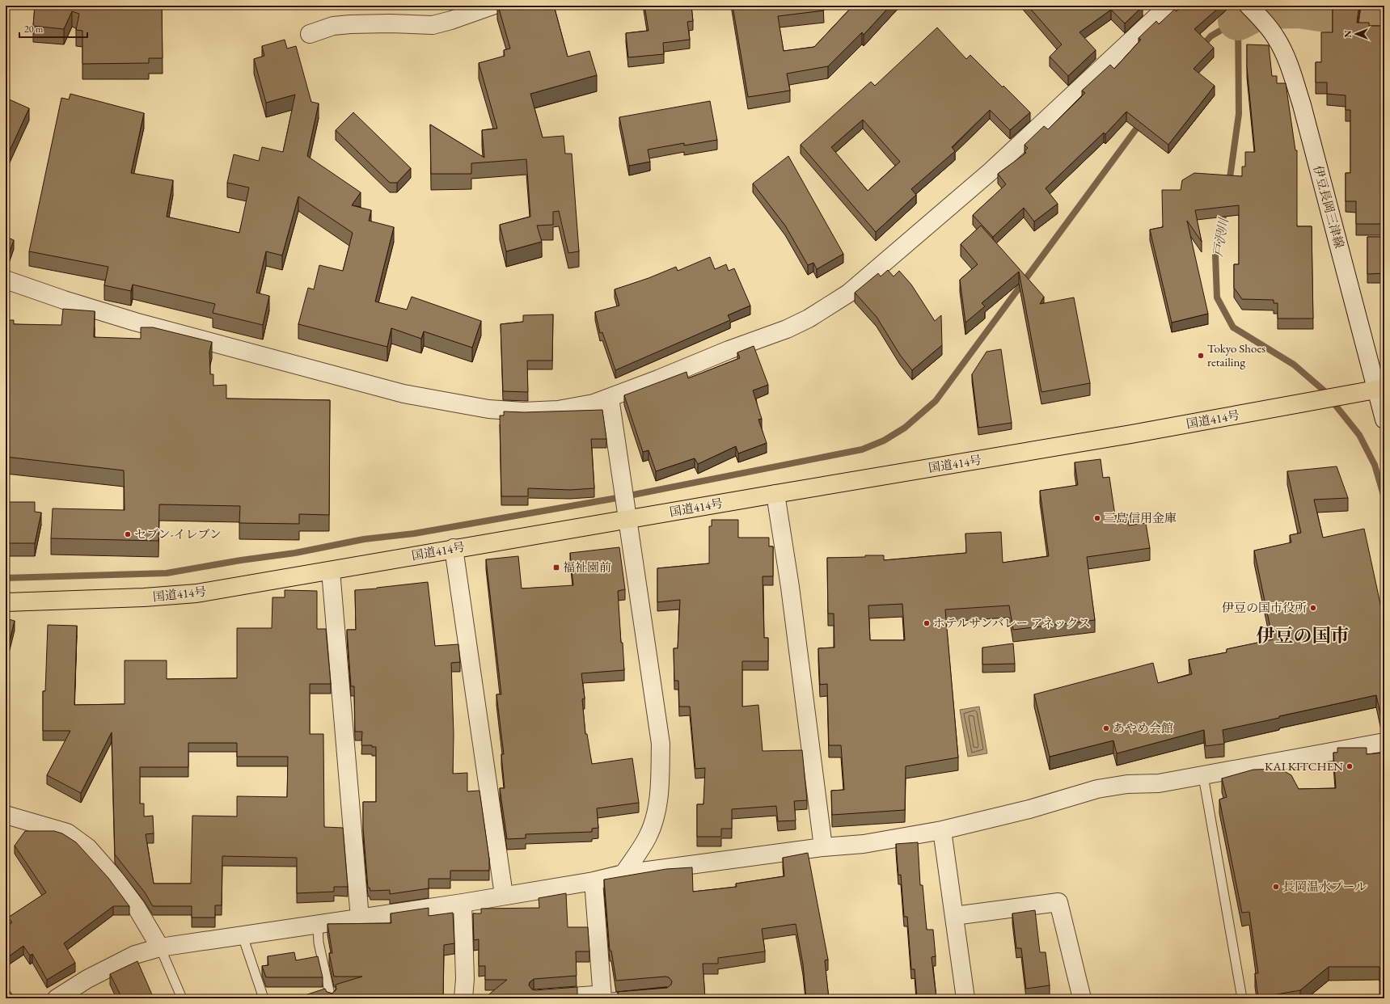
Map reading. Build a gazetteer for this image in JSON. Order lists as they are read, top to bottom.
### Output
{
  "streets": {
    "highway": ["国道414号"],
    "street": ["伊豆長岡三津線"]
  },
  "crossings": [
    ["伊豆長岡三津線", "国道414号"]
  ],
  "districts": ["伊豆の国市"],
  "water": ["戸沢川"],
  "places": {
    "other": [
      "Tokyo Shoes retailing",
      "三島信用金庫",
      "セブン-イレブン",
      "伊豆の国市役所",
      "ホテルサンバレー アネックス",
      "あやめ会館",
      "KAI KITCHEN",
      "長岡温水プール"
    ],
    "transit": ["福祉園前"]
  },
  "scale_bar": "20 m",
  "north": "left"
}
